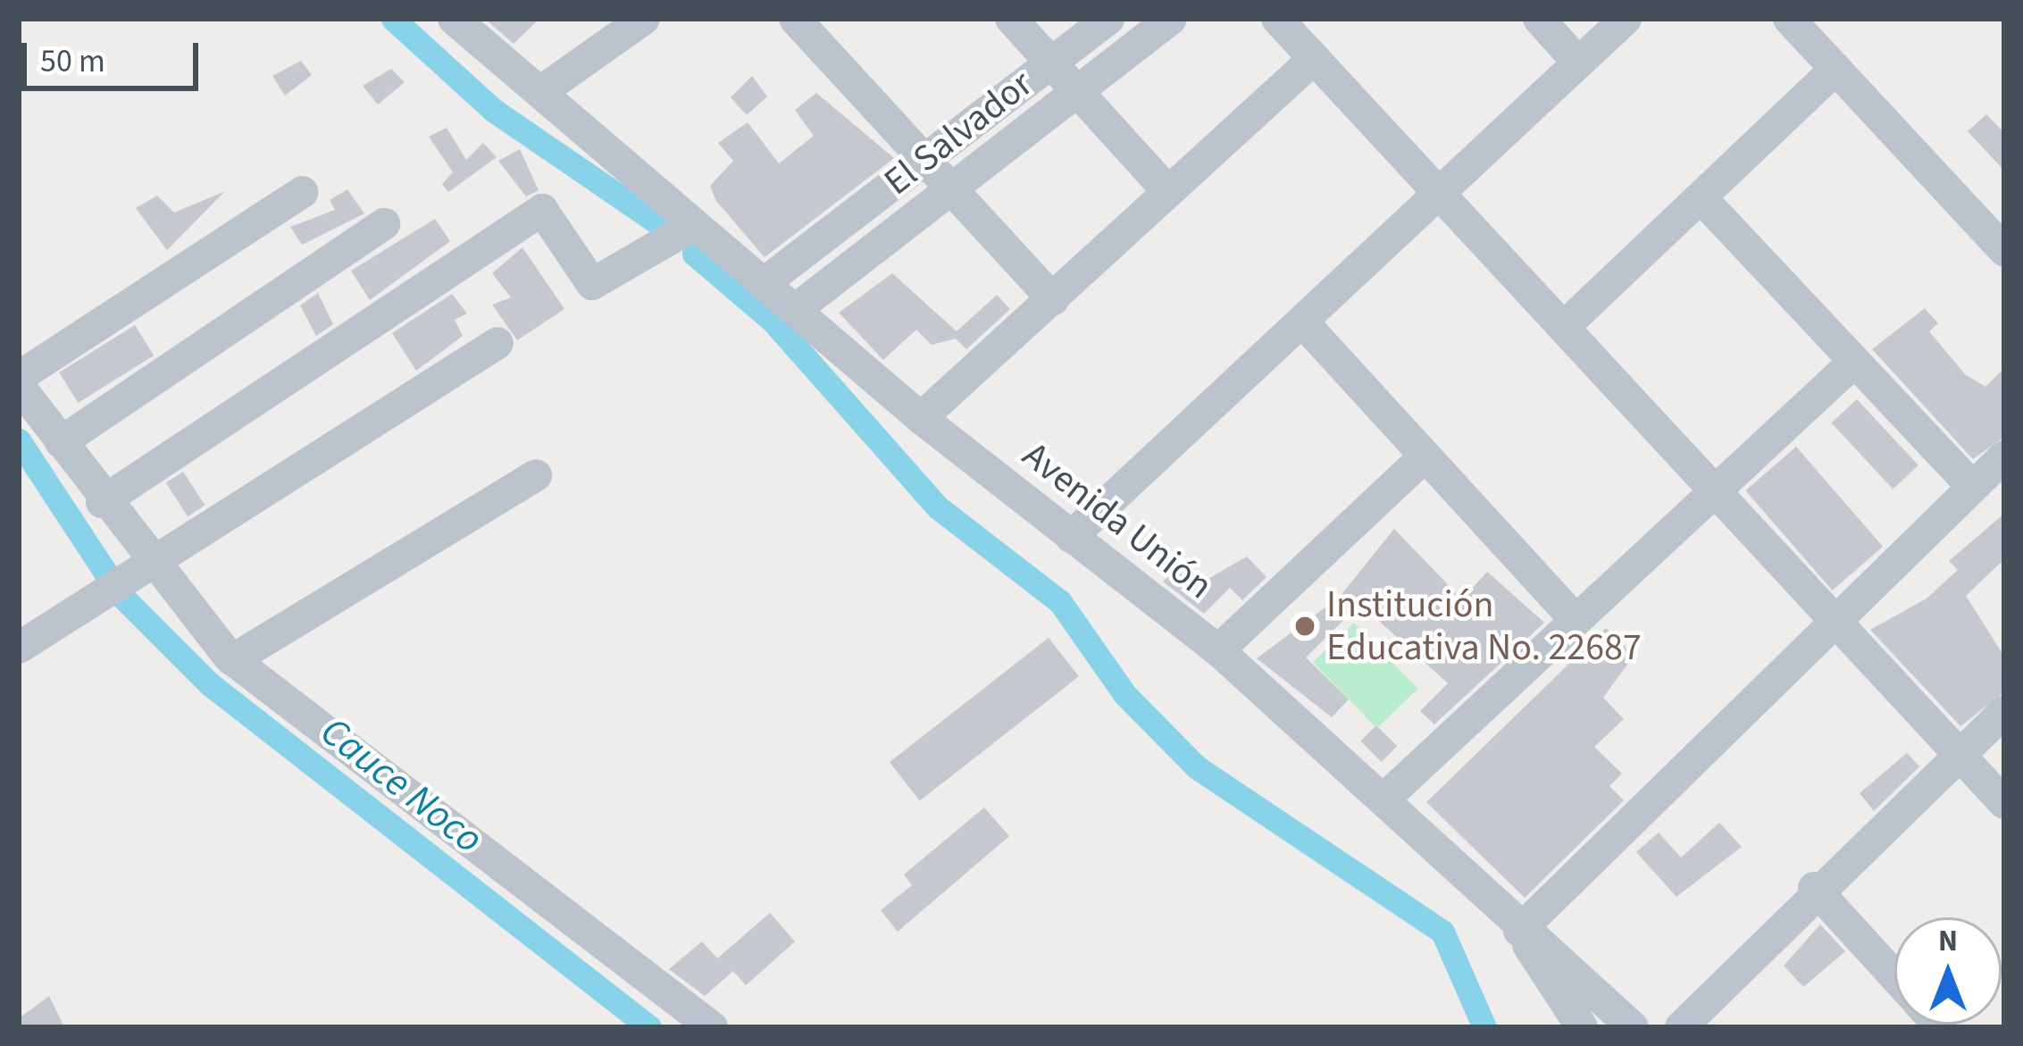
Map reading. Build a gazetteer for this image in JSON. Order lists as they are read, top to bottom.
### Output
{
  "streets": {
    "street": ["El Salvador", "Avenida Unión"]
  },
  "crossings": [
    ["El Salvador", "Avenida Unión"]
  ],
  "water": ["Cauce Noco"],
  "places": ["Institución Educativa No. 22687"],
  "scale_bar": "50 m",
  "north": "top"
}
